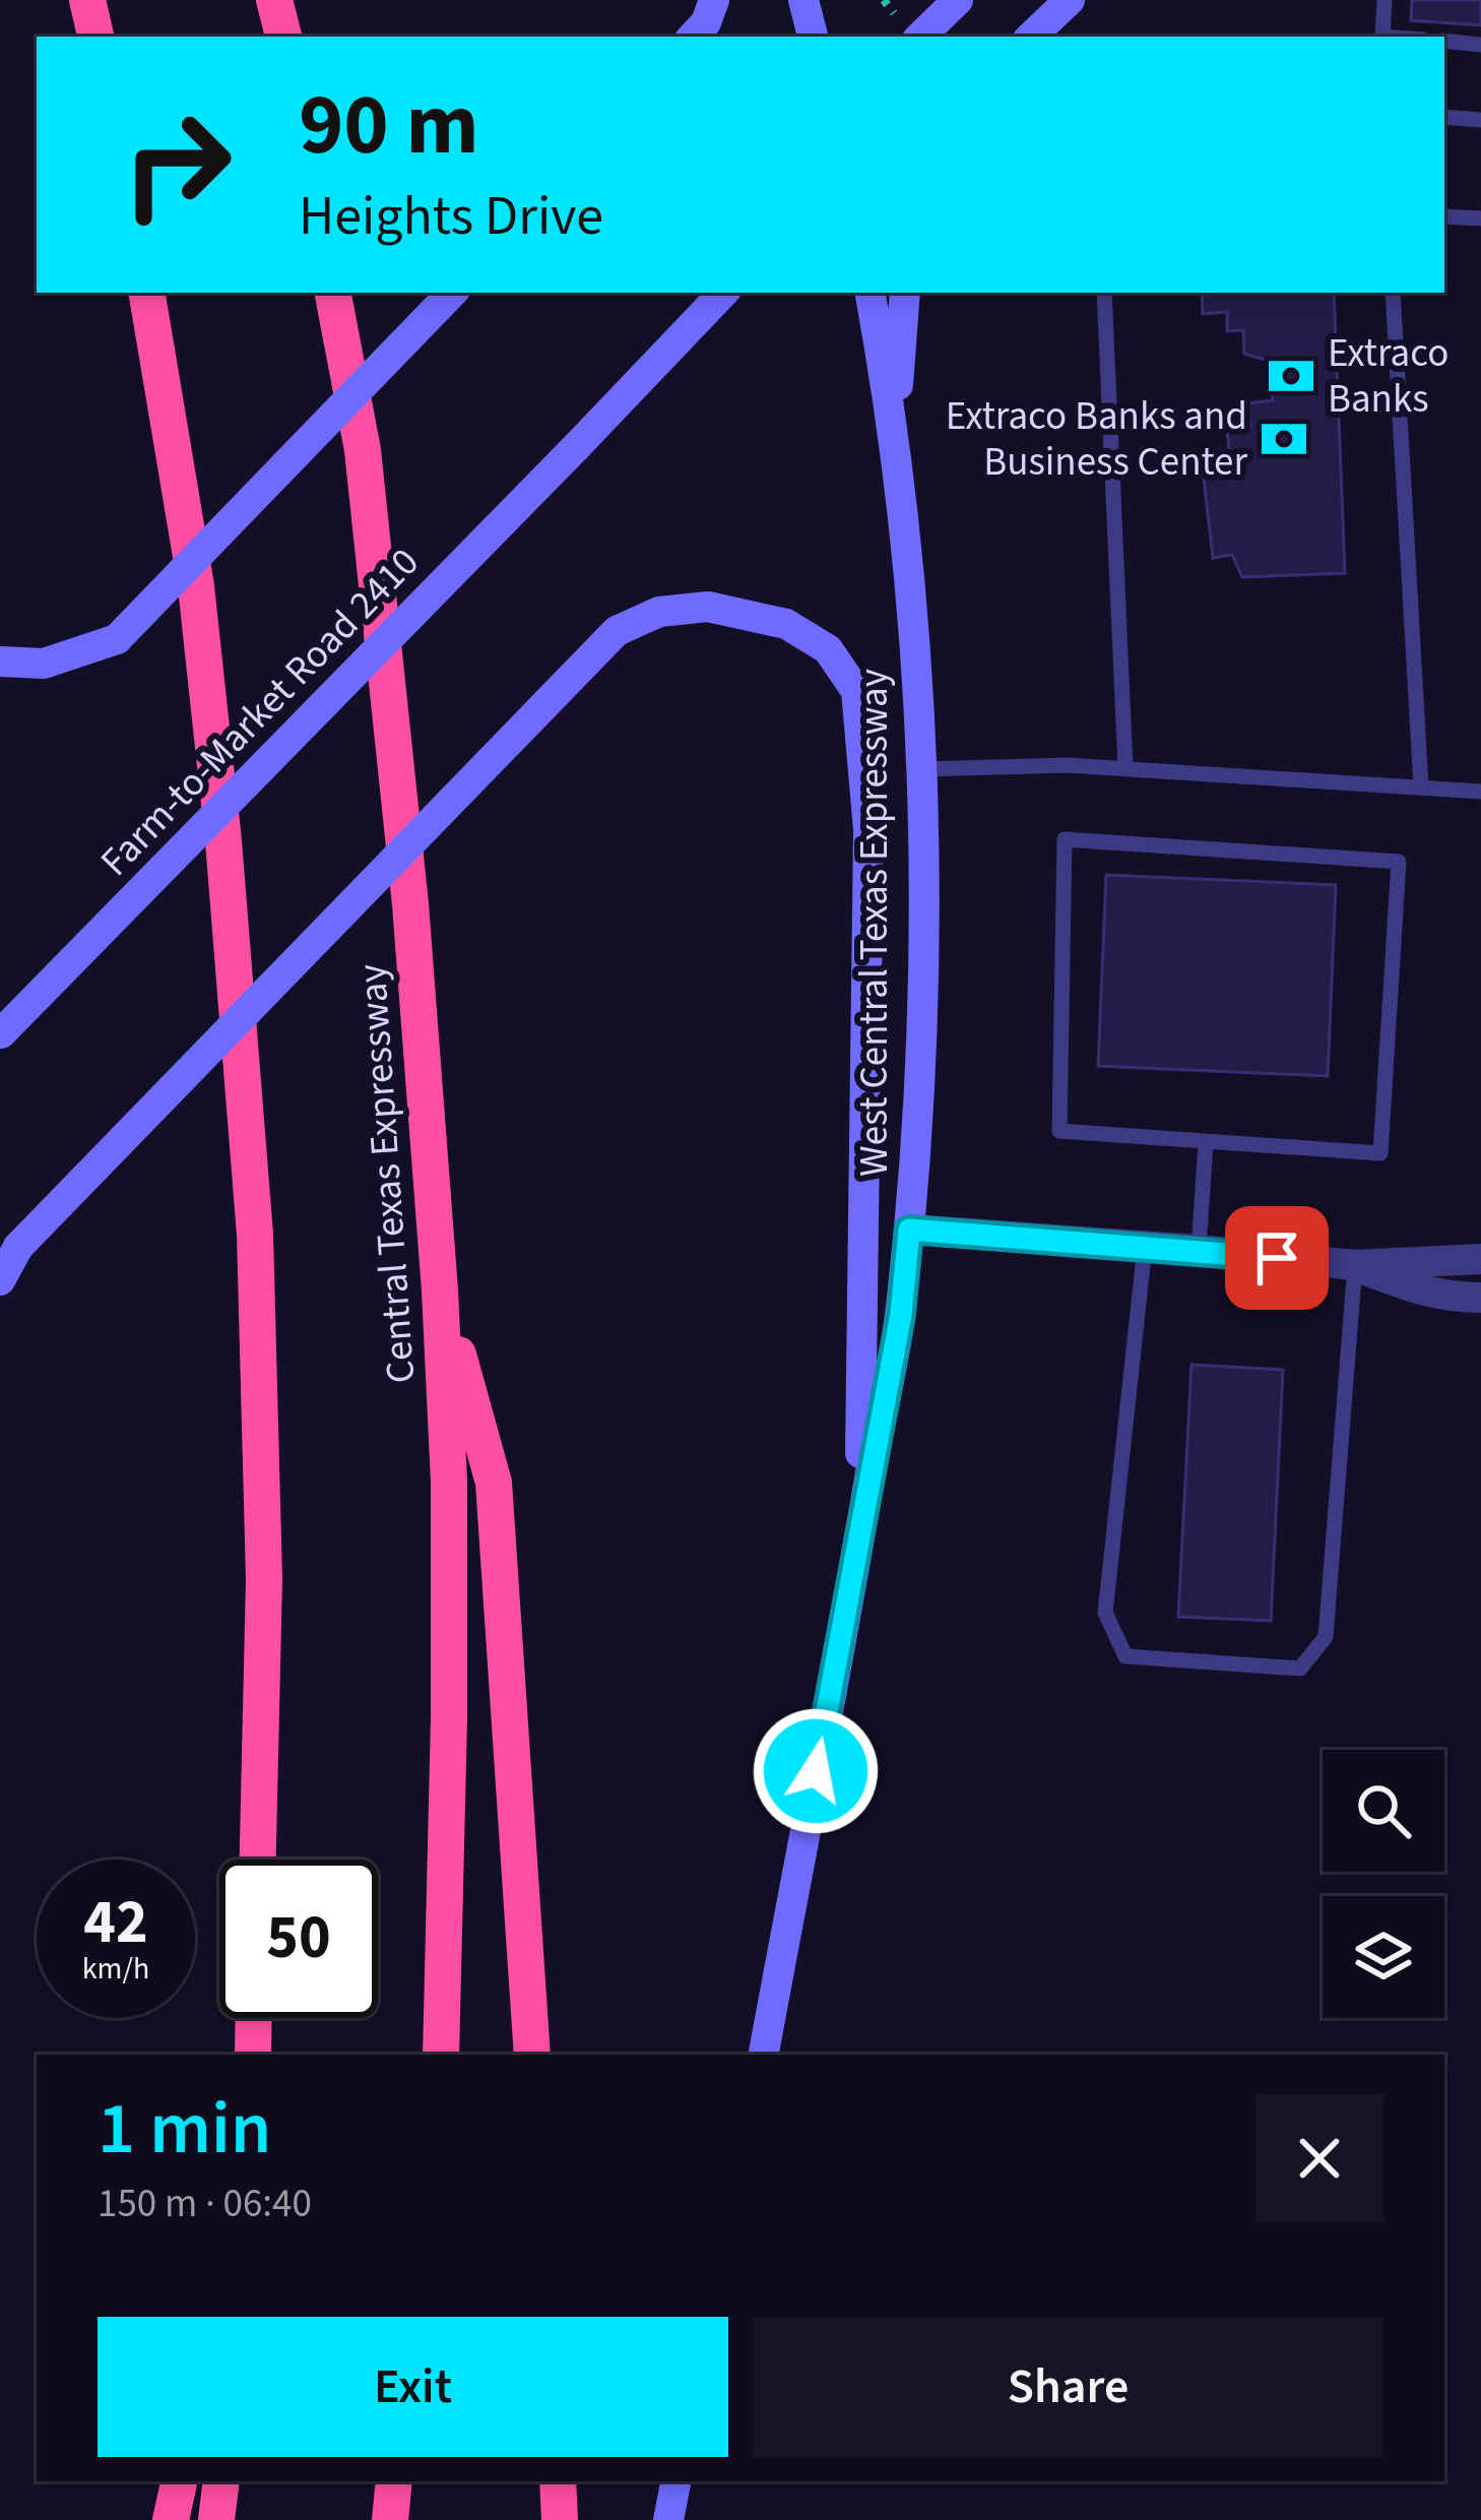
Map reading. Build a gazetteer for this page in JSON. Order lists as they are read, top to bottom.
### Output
{
  "streets": {
    "highway": ["Central Texas Expressway"],
    "main road": ["Farm-to-Market Road 2410", "West Central Texas Expressway"]
  },
  "places": {
    "bank": ["Extraco Banks", "Extraco Banks and Business Center"]
  },
  "page": {
    "turn": ["90 m", "Heights Drive"],
    "speed": "42 km/h",
    "limit": "50",
    "heading": ["1 min", "150 m · 06:40"],
    "buttons": ["Exit", "Share"]
  }
}
